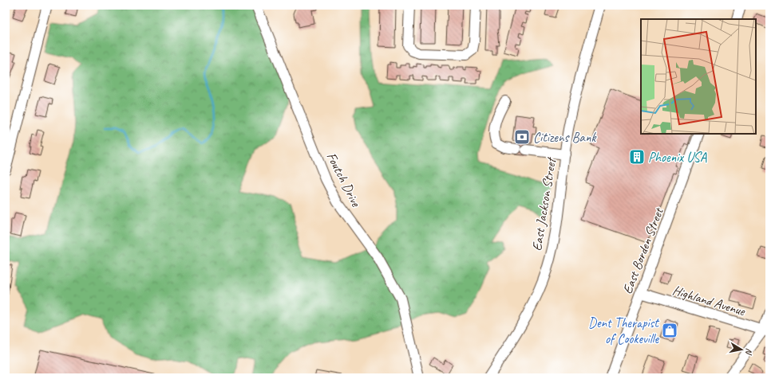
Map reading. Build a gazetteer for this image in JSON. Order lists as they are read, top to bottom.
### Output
{
  "streets": {
    "street": [
      "Foutch Drive",
      "East Jackson Street",
      "East Borden Street",
      "Highland Avenue"
    ]
  },
  "crossings": [
    ["East Borden Street", "Highland Avenue"]
  ],
  "places": {
    "bank": ["Citizens Bank"],
    "building": ["Phoenix USA"],
    "shop": ["Dent Therapist of Cookeville"]
  },
  "north": "right"
}
